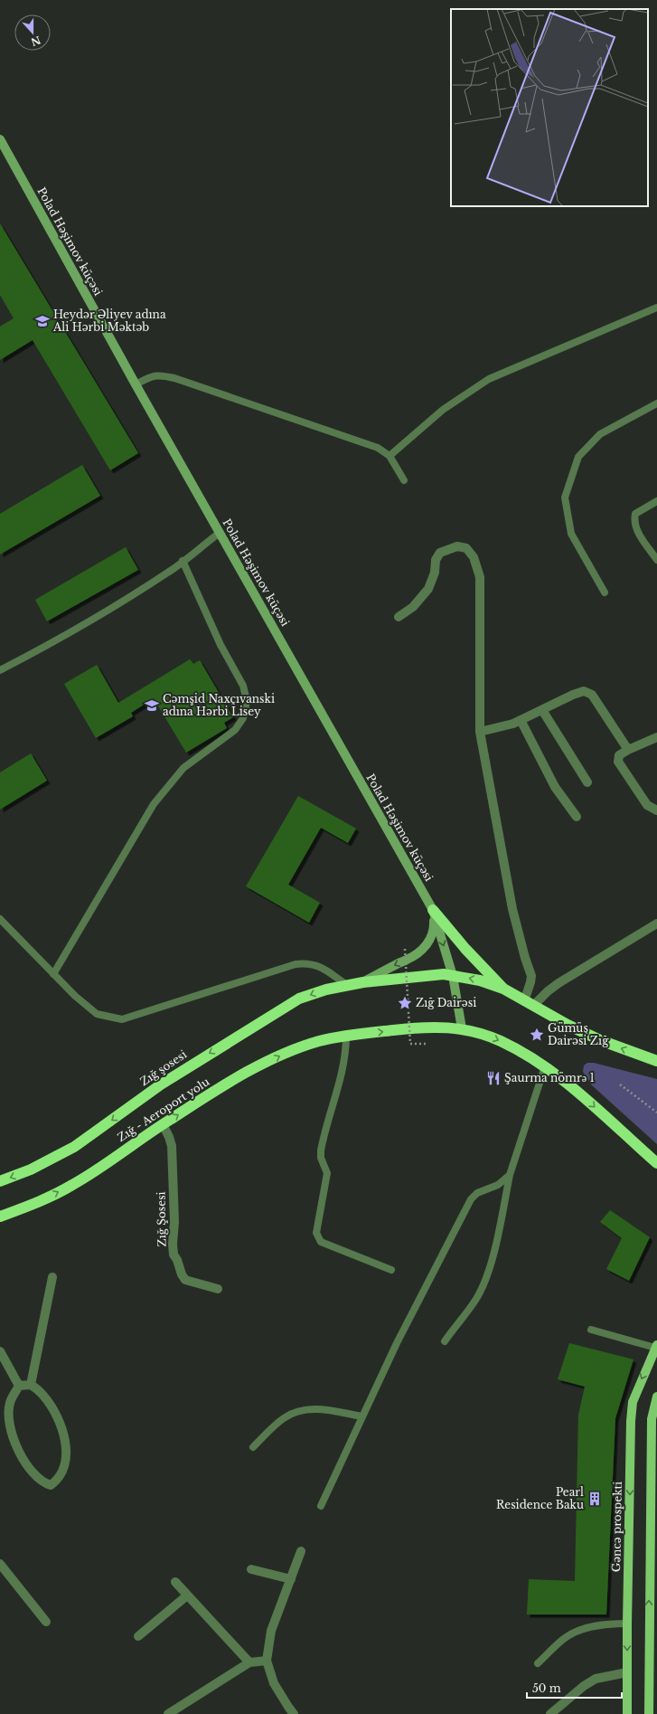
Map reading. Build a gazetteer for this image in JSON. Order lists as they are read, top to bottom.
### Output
{
  "streets": {
    "highway": ["Zığ şosesi", "Zığ - Aeroport yolu"],
    "main road": ["Gəncə prospekti"],
    "street": ["Polad Həşimov küçəsi", "Zığ Şosesi"]
  },
  "crossings": [
    ["Polad Həşimov küçəsi", "Zığ şosesi"],
    ["Polad Həşimov küçəsi", "Zığ - Aeroport yolu"],
    ["Zığ - Aeroport yolu", "Zığ Şosesi"]
  ],
  "one_way": ["Zığ şosesi", "Zığ - Aeroport yolu"],
  "places": {
    "school or university": ["Heydər Əliyev adına Ali Hərbi Məktəb", "Cəmşid Naxçıvanski adına Hərbi Lisey"],
    "place": ["Zığ Dairəsi", "Gümüş Dairəsi Zığ"],
    "restaurant": ["Şaurma nömrә 1"],
    "building": ["Pearl Residence Baku"]
  },
  "scale_bar": "50 m",
  "north": "bottom"
}
